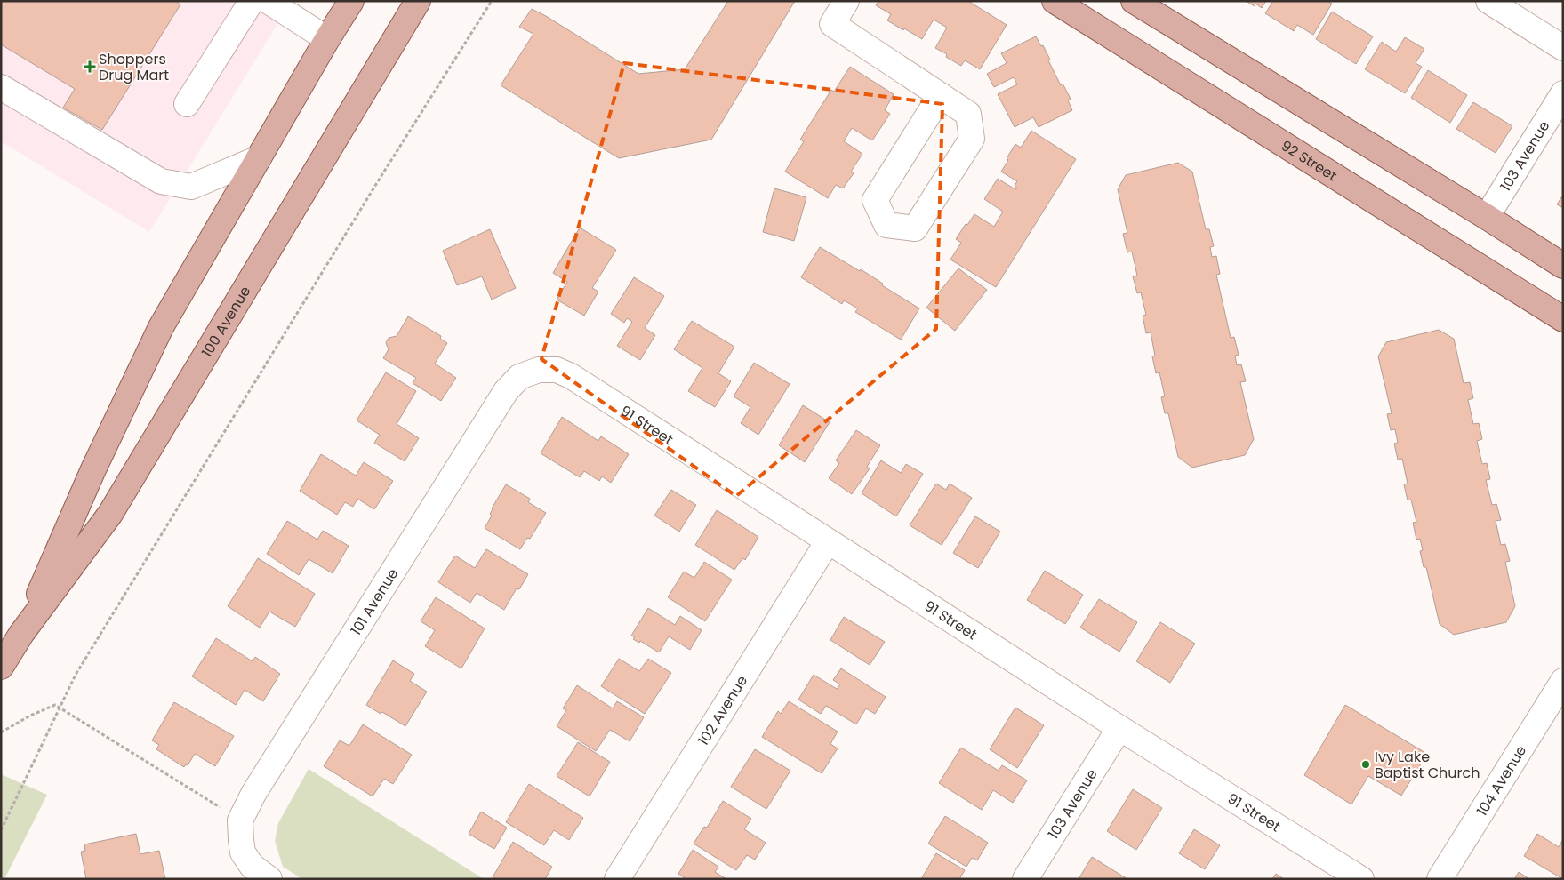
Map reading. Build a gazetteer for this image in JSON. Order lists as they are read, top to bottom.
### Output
{
  "streets": {
    "main road": ["92 Street", "100 Avenue"],
    "street": [
      "103 Avenue",
      "91 Street",
      "101 Avenue",
      "102 Avenue",
      "104 Avenue"
    ]
  },
  "crossings": [
    ["103 Avenue", "91 Street"],
    ["91 Street", "101 Avenue"],
    ["91 Street", "102 Avenue"]
  ],
  "places": {
    "health": ["Shoppers Drug Mart"],
    "other": ["Ivy Lake Baptist Church"]
  }
}
